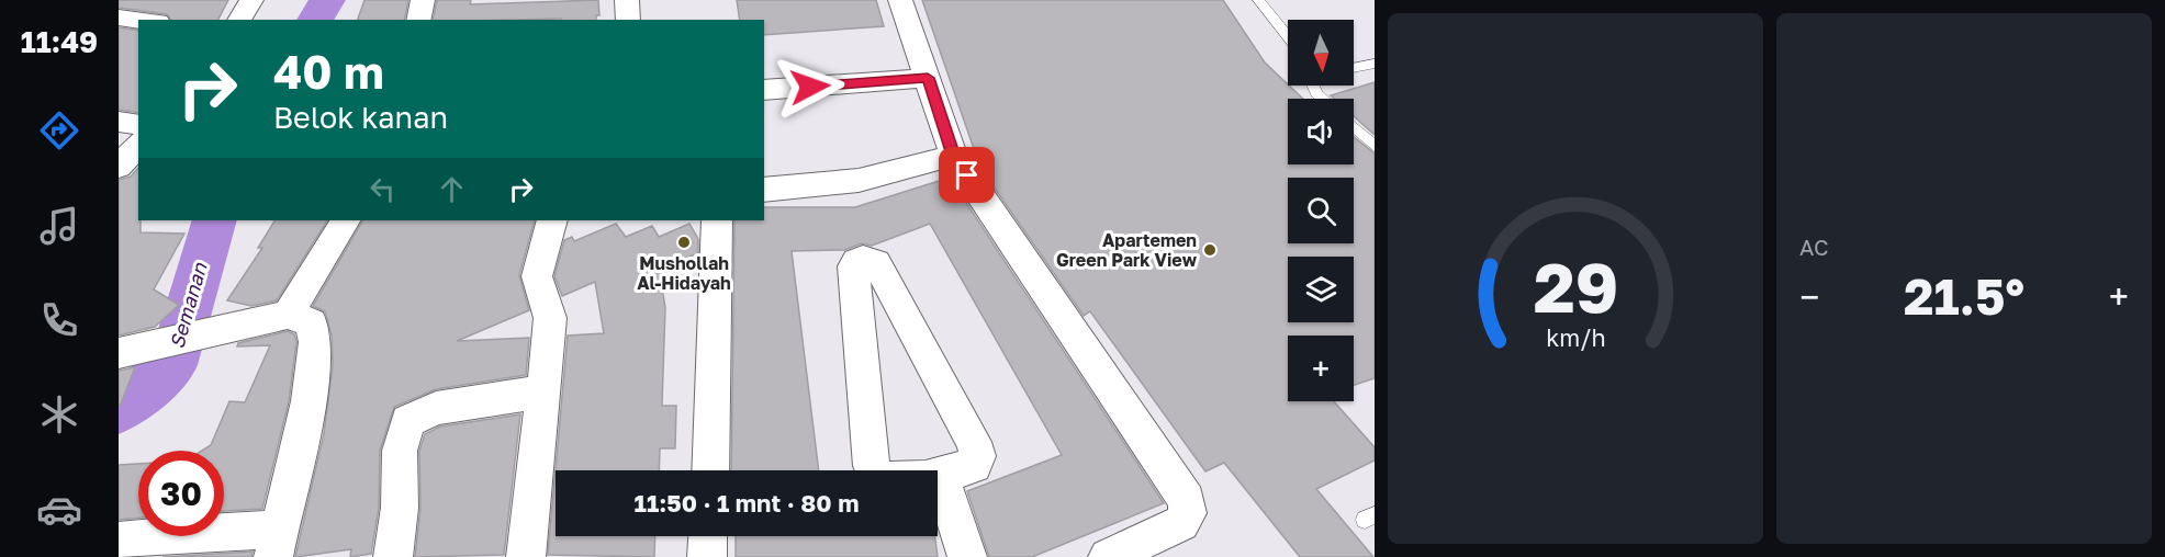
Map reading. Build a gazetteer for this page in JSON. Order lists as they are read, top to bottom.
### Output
{
  "water": ["Semanan"],
  "places": ["Mushollah Al-Hidayah", "Apartemen Green Park View"],
  "north": "bottom",
  "page": {
    "tabs": "11:49",
    "tile": "AC",
    "map_buttons": "+",
    "turn": ["40 m", "Belok kanan"],
    "heat": ["−", "21.5°", "+"],
    "limit": "30",
    "trip": "11:50 · 1 mnt · 80 m",
    "gauge": ["29", "km/h"]
  }
}
